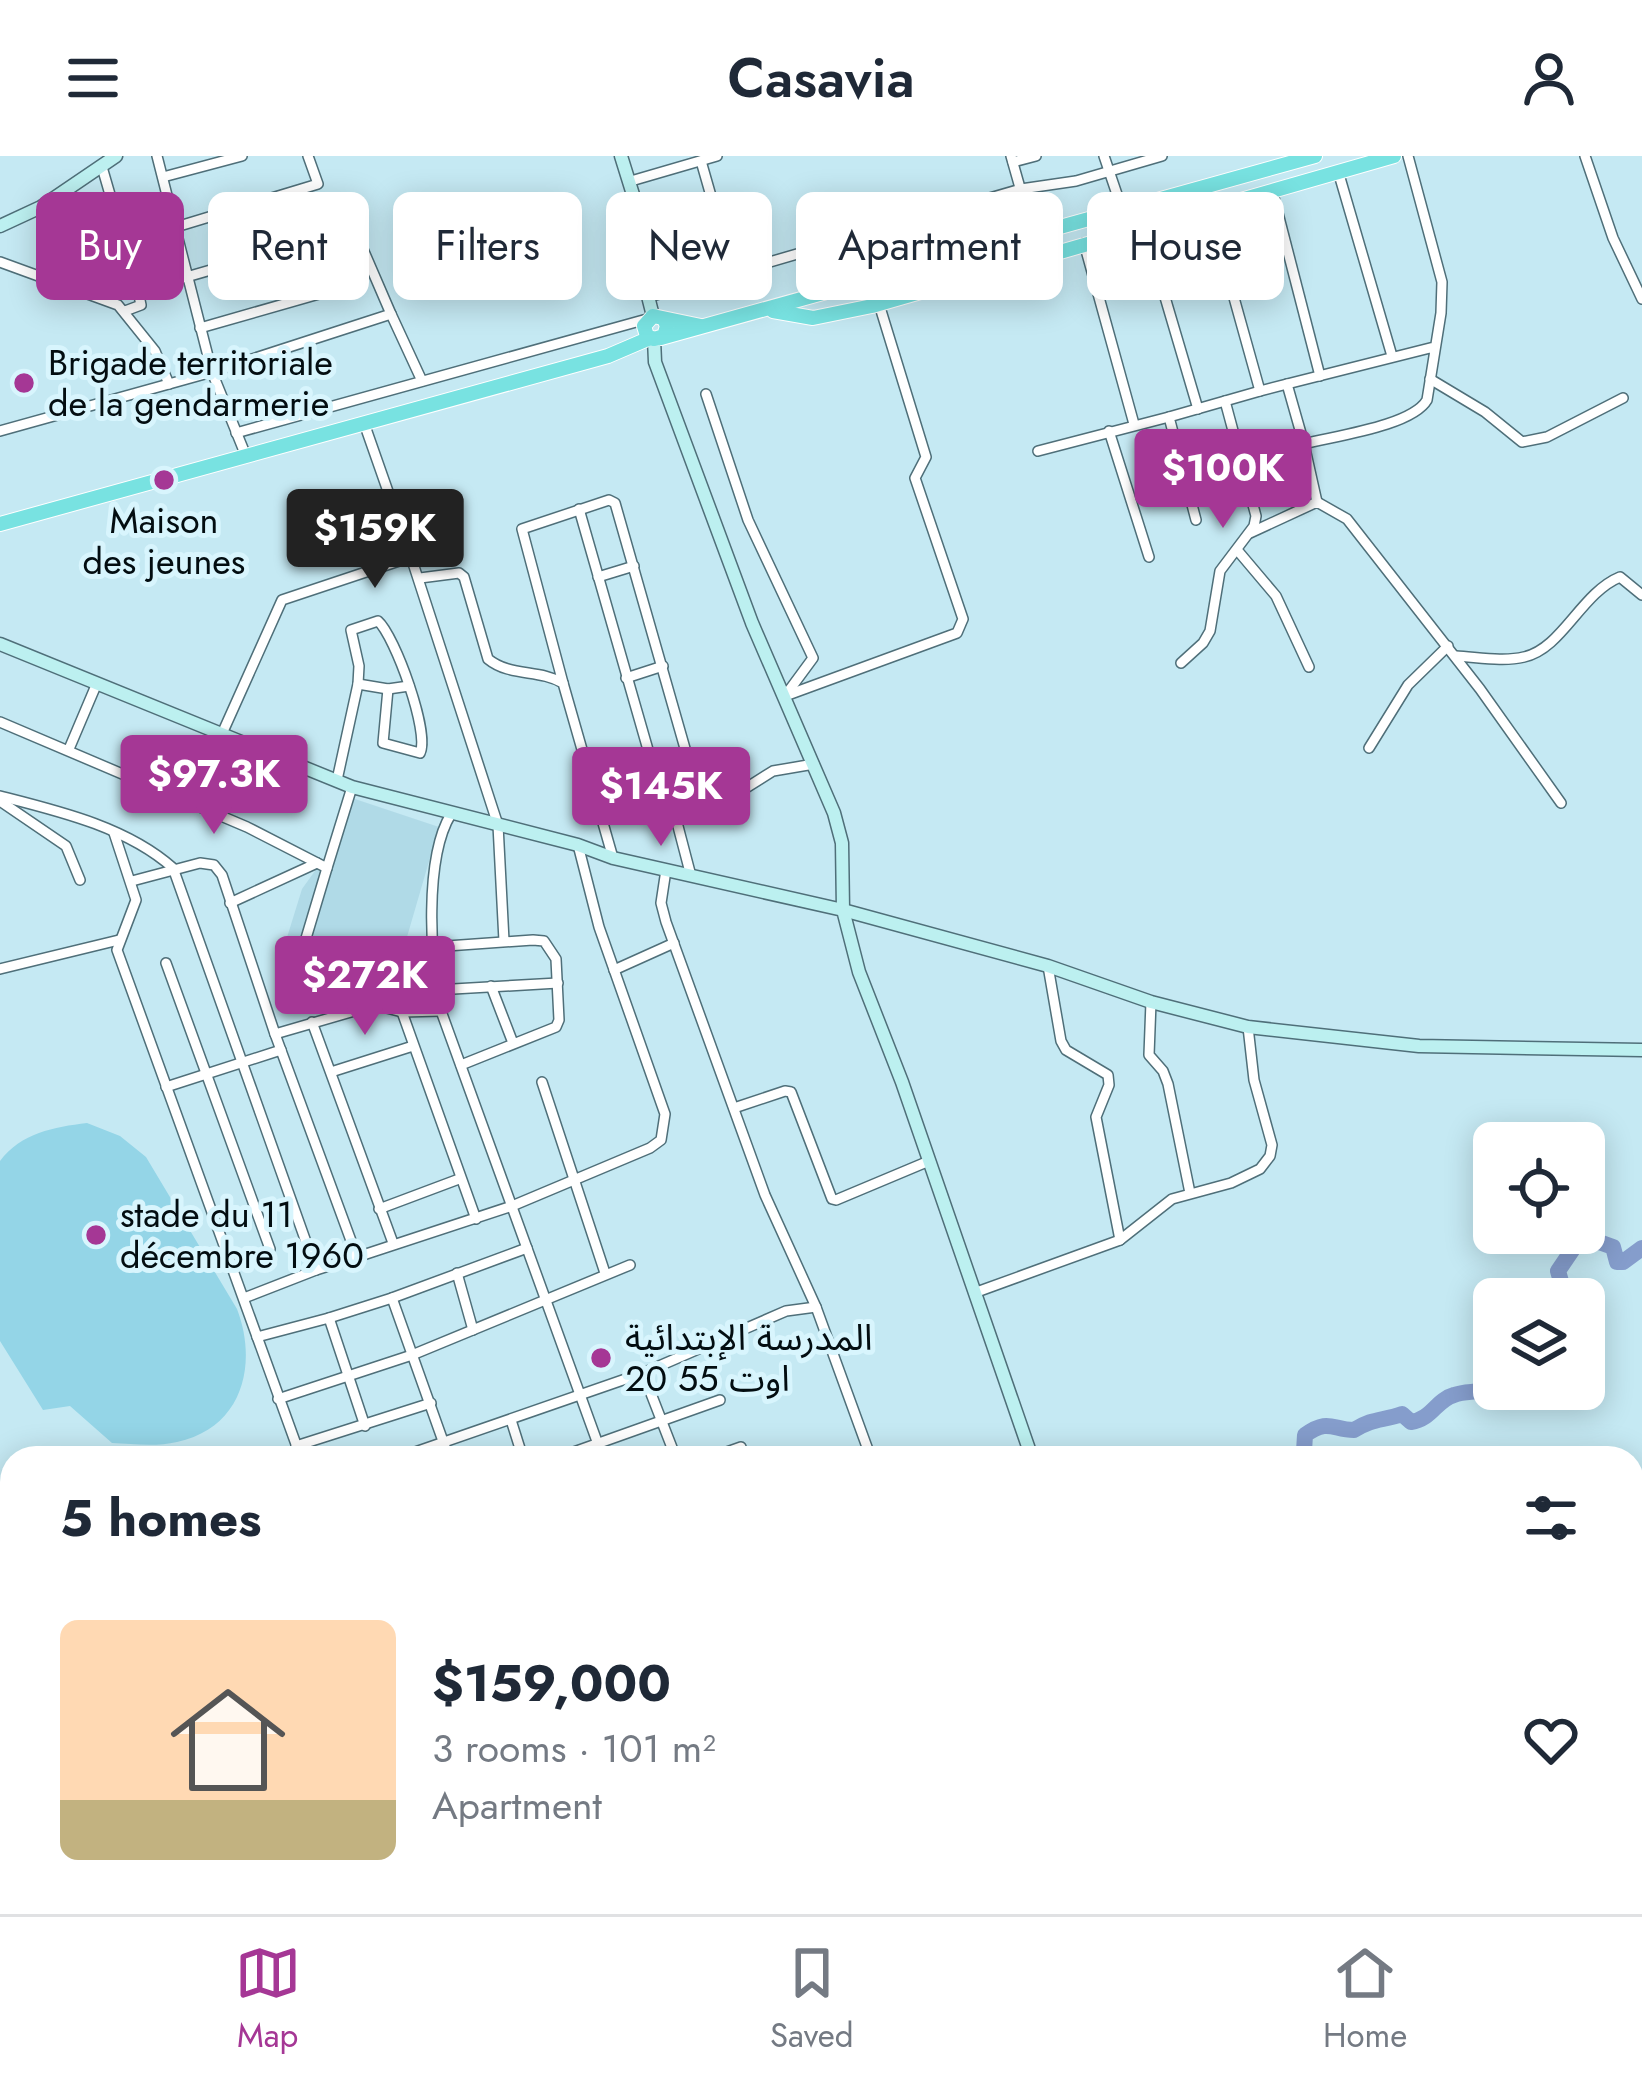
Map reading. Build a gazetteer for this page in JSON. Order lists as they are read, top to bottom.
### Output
{
  "places": [
    "Brigade territoriale de la gendarmerie",
    "Maison des jeunes",
    "stade du 11 décembre 1960",
    "المدرسة الإبتدائية 20 اوت 55"
  ],
  "page": {
    "header": "Casavia",
    "chip": [
      "Buy",
      "Rent",
      "Filters",
      "New",
      "Apartment",
      "House"
    ],
    "price": [
      "$100K",
      "$159K",
      "$97.3K",
      "$145K",
      "$272K"
    ],
    "heading": "5 homes",
    "list": [
      {
        "name": "$159,000",
        "note": "3 rooms · 101 m² · Apartment"
      }
    ],
    "tabs": ["Map", "Saved", "Home"]
  }
}
